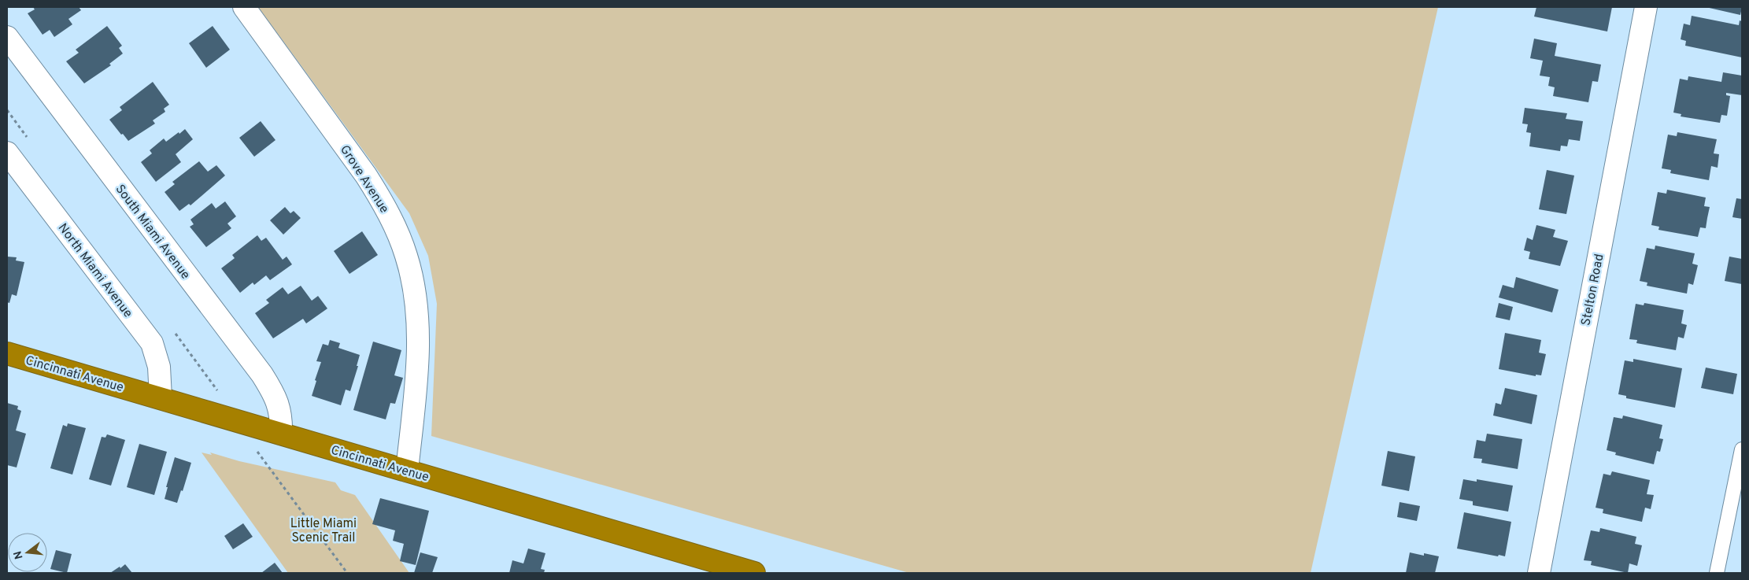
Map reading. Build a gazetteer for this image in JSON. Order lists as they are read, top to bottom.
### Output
{
  "streets": {
    "highway": ["Cincinnati Avenue"],
    "street": [
      "Grove Avenue",
      "South Miami Avenue",
      "North Miami Avenue",
      "Stelton Road"
    ]
  },
  "crossings": [
    ["Grove Avenue", "Cincinnati Avenue"],
    ["South Miami Avenue", "Cincinnati Avenue"],
    ["North Miami Avenue", "Cincinnati Avenue"]
  ],
  "parks": ["Little Miami Scenic Trail"],
  "north": "left"
}
